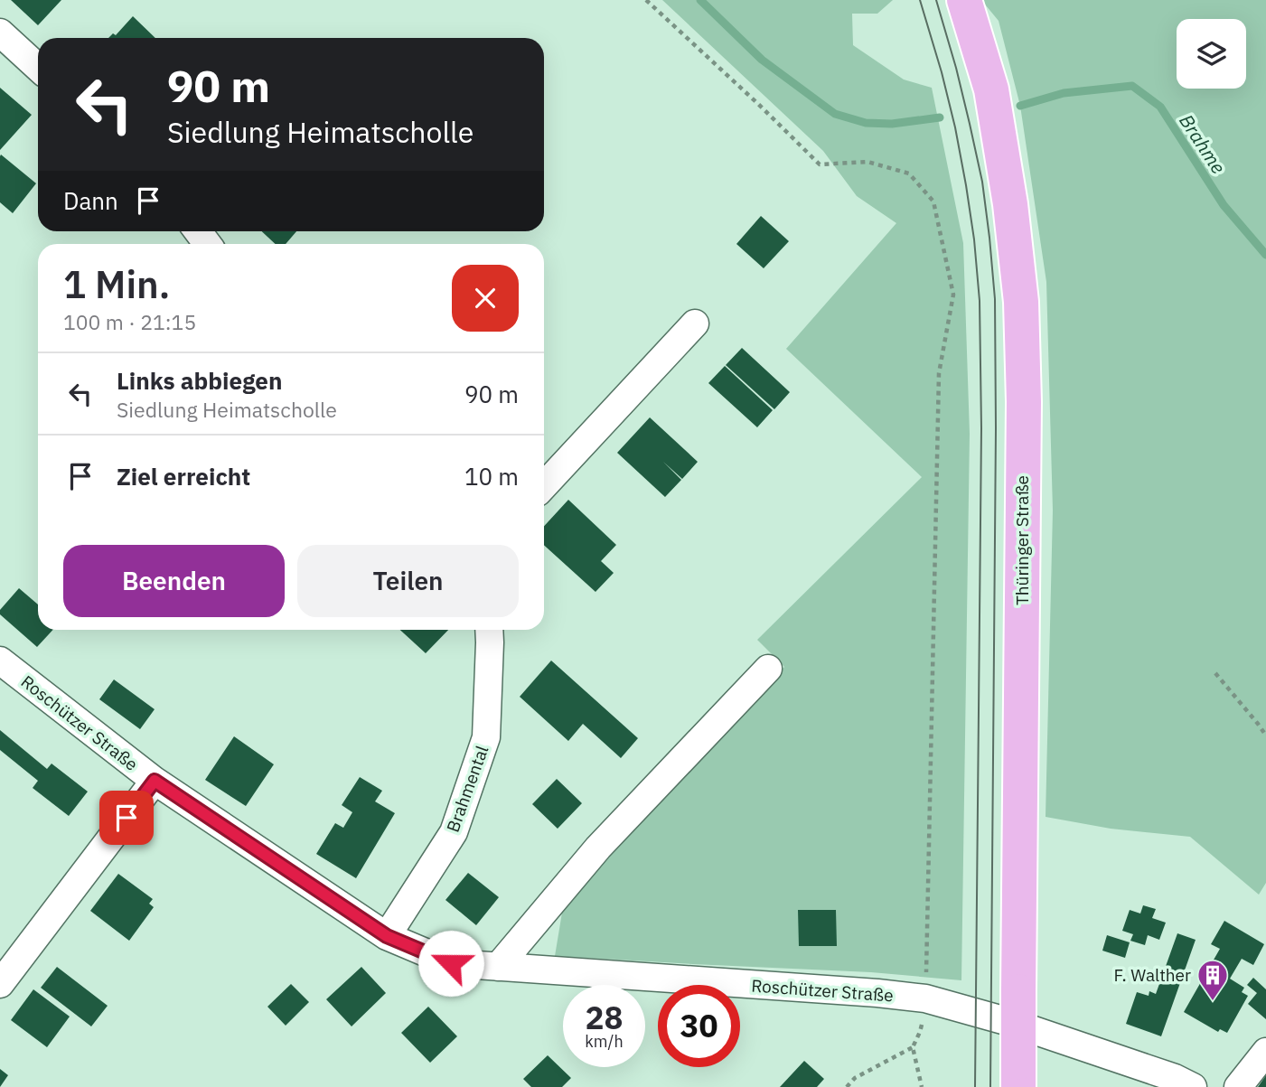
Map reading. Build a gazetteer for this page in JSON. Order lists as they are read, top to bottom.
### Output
{
  "streets": {
    "main road": ["Thüringer Straße"],
    "street": ["Roschützer Straße", "Brahmental"]
  },
  "crossings": [
    ["Roschützer Straße", "Brahmental"]
  ],
  "water": ["Brahme"],
  "places": {
    "building": ["F. Walther"]
  },
  "page": {
    "turn": ["90 m", "Siedlung Heimatscholle"],
    "then": "Dann",
    "heading": ["1 Min.", "100 m · 21:15"],
    "list": [
      {
        "name": "Links abbiegen",
        "note": "Siedlung Heimatscholle",
        "value": "90 m"
      },
      {
        "name": "Ziel erreicht",
        "value": "10 m"
      }
    ],
    "buttons": ["Beenden", "Teilen"],
    "speed": "28 km/h",
    "limit": "30"
  }
}
